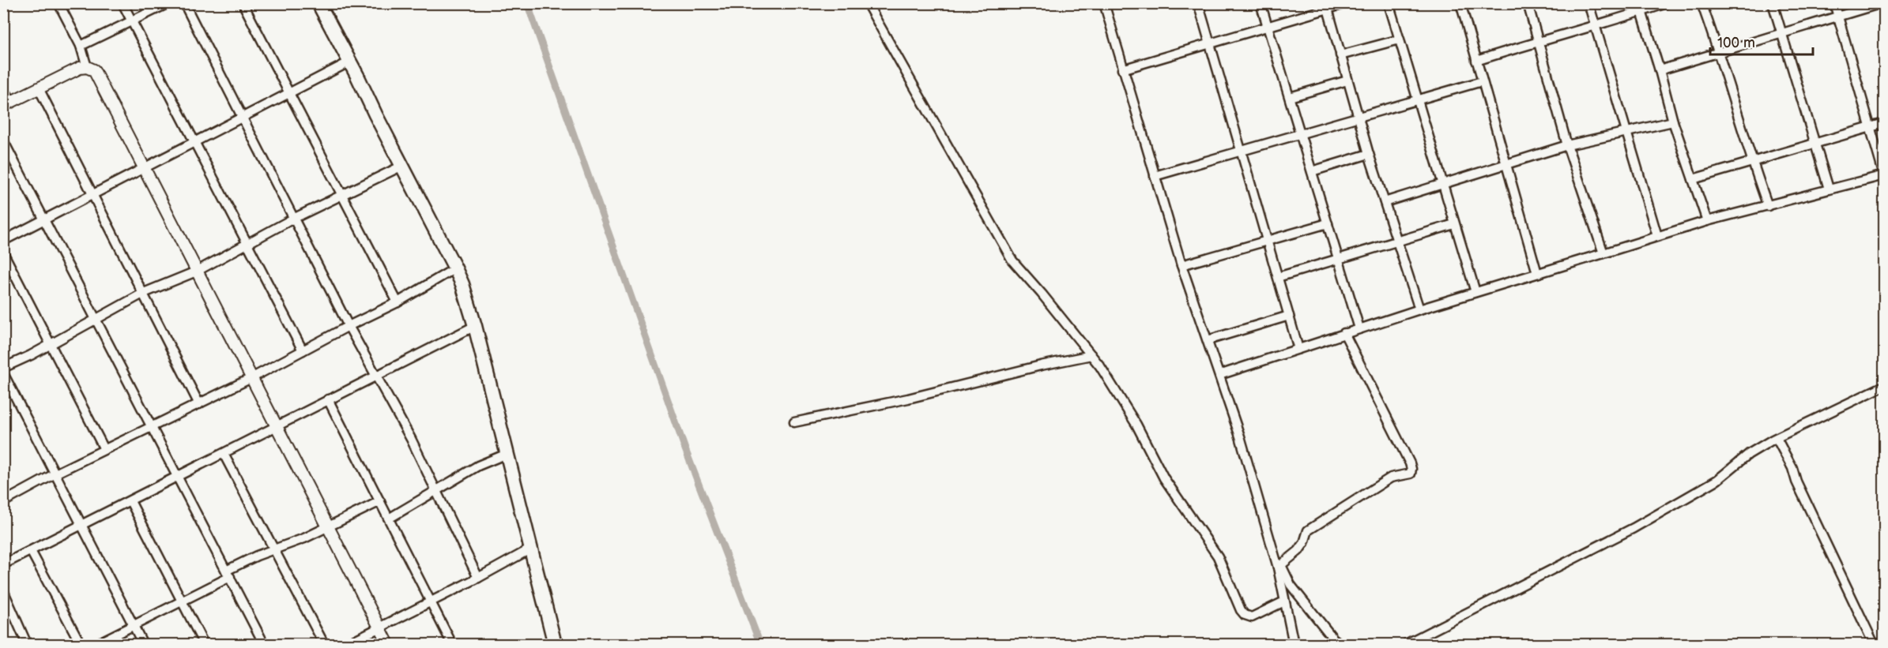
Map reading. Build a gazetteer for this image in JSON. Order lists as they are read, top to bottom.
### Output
{
  "scale_bar": "100 m"
}
